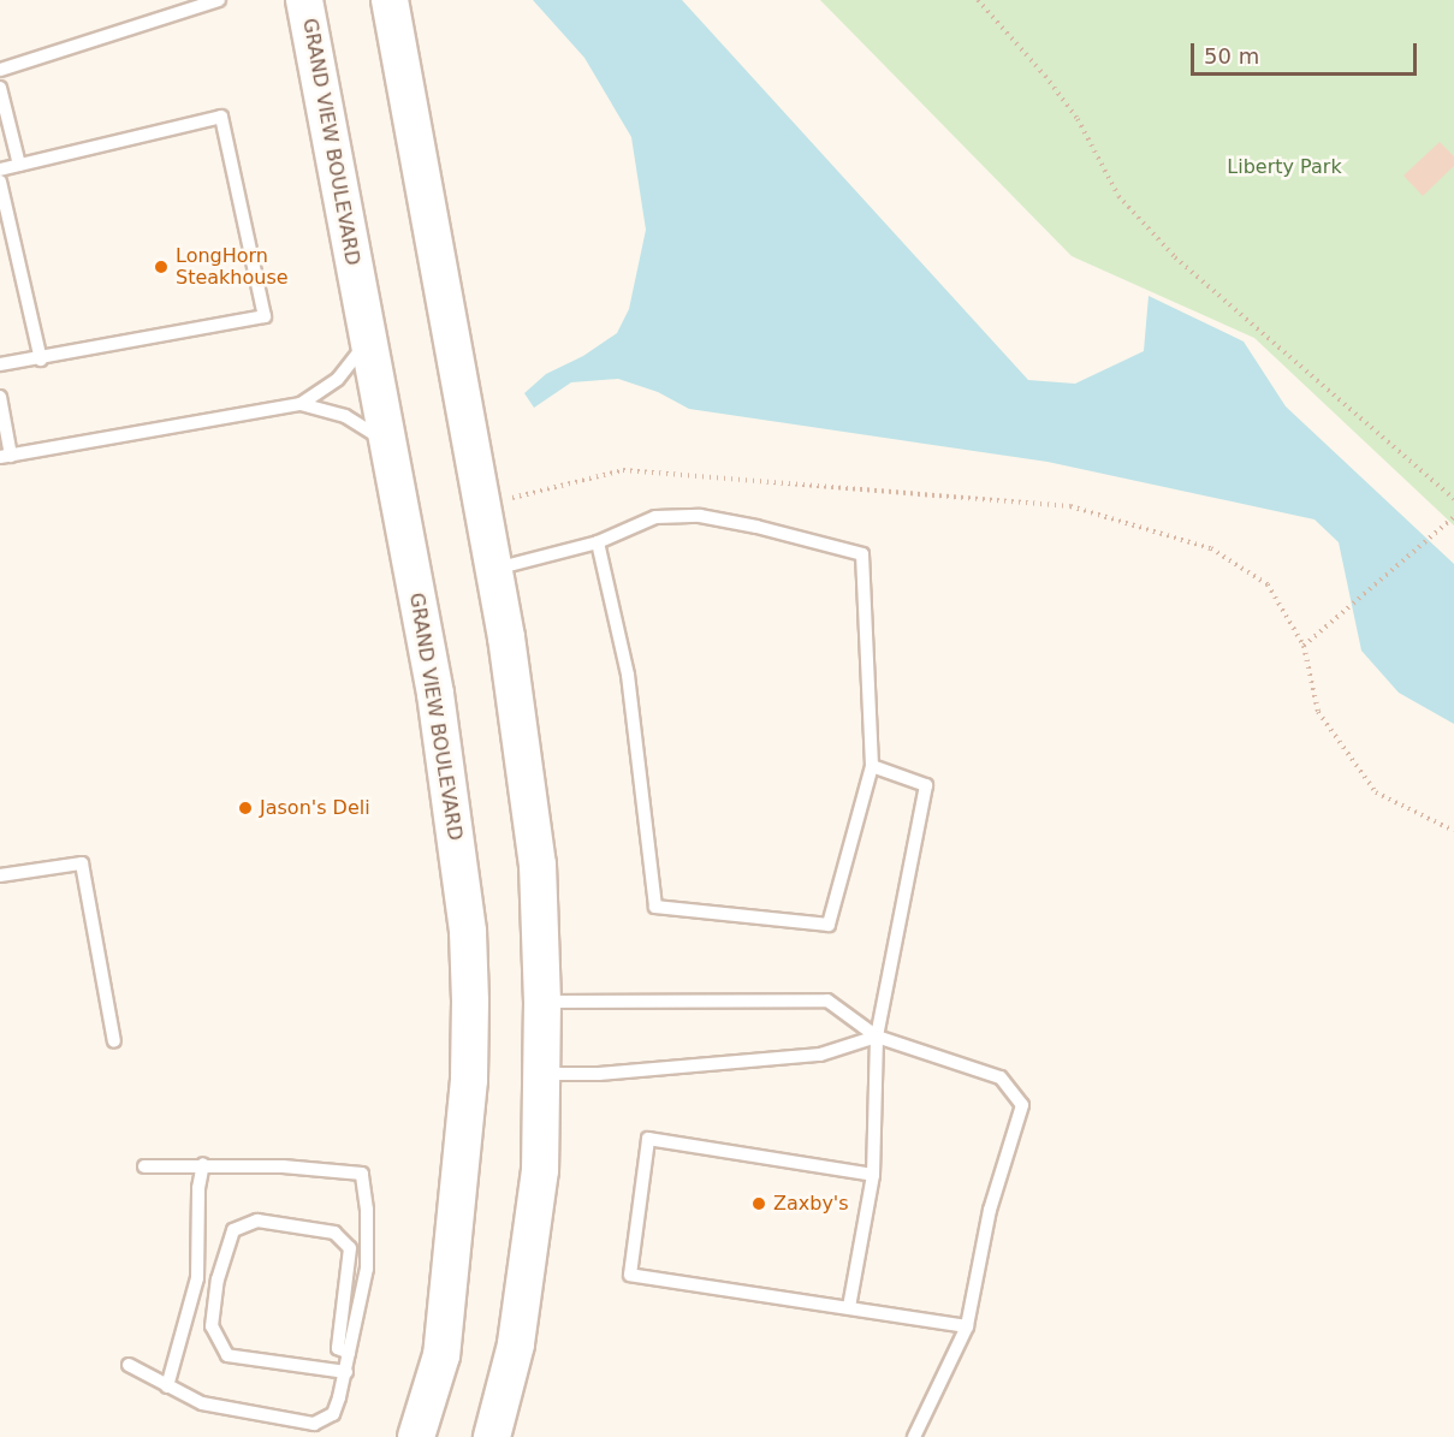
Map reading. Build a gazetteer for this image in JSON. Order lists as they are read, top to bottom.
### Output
{
  "streets": {
    "main road": ["GRAND VIEW BOULEVARD"]
  },
  "parks": ["Liberty Park"],
  "places": ["LongHorn Steakhouse", "Jason's Deli", "Zaxby's"],
  "scale_bar": "50 m"
}
